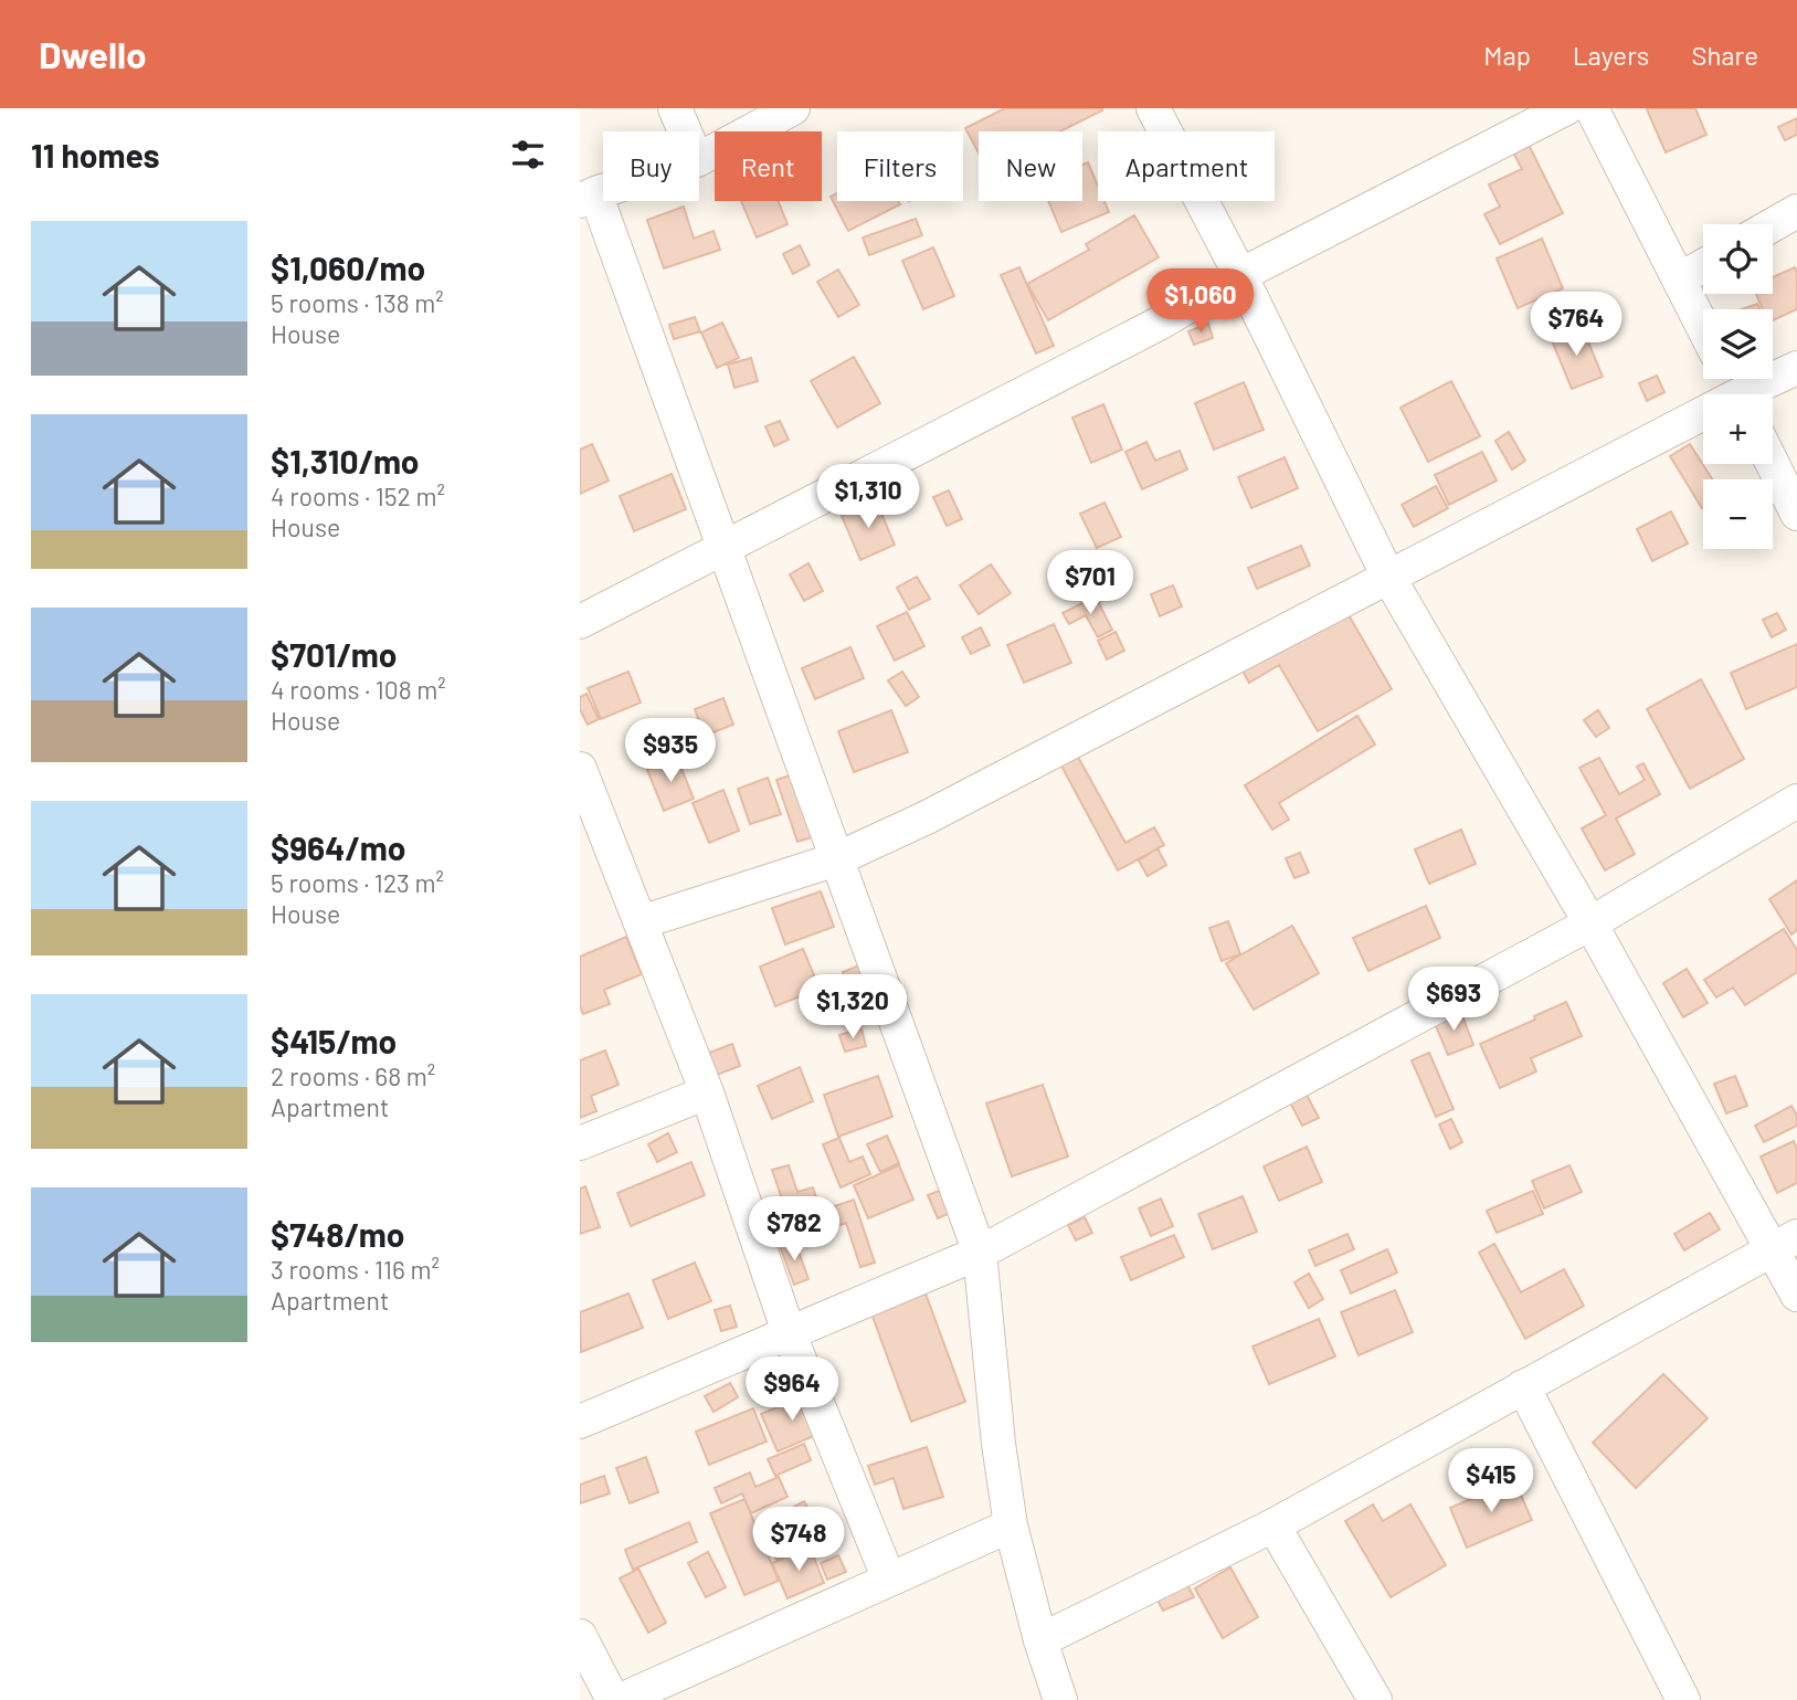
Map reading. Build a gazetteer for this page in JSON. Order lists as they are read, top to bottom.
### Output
{
  "page": {
    "header": "Dwello",
    "nav": ["Map", "Layers", "Share"],
    "heading": "11 homes",
    "chip": [
      "Buy",
      "Rent",
      "Filters",
      "New",
      "Apartment"
    ],
    "list": [
      {
        "name": "$1,060/mo",
        "note": "5 rooms · 138 m² · House"
      },
      {
        "name": "$1,310/mo",
        "note": "4 rooms · 152 m² · House"
      },
      {
        "name": "$701/mo",
        "note": "4 rooms · 108 m² · House"
      },
      {
        "name": "$964/mo",
        "note": "5 rooms · 123 m² · House"
      },
      {
        "name": "$415/mo",
        "note": "2 rooms · 68 m² · Apartment"
      },
      {
        "name": "$748/mo",
        "note": "3 rooms · 116 m² · Apartment"
      }
    ],
    "map_buttons": ["+", "−"],
    "price": [
      "$1,060",
      "$764",
      "$1,310",
      "$701",
      "$935",
      "$693",
      "$1,320",
      "$782",
      "$964",
      "$415",
      "$748"
    ]
  }
}
